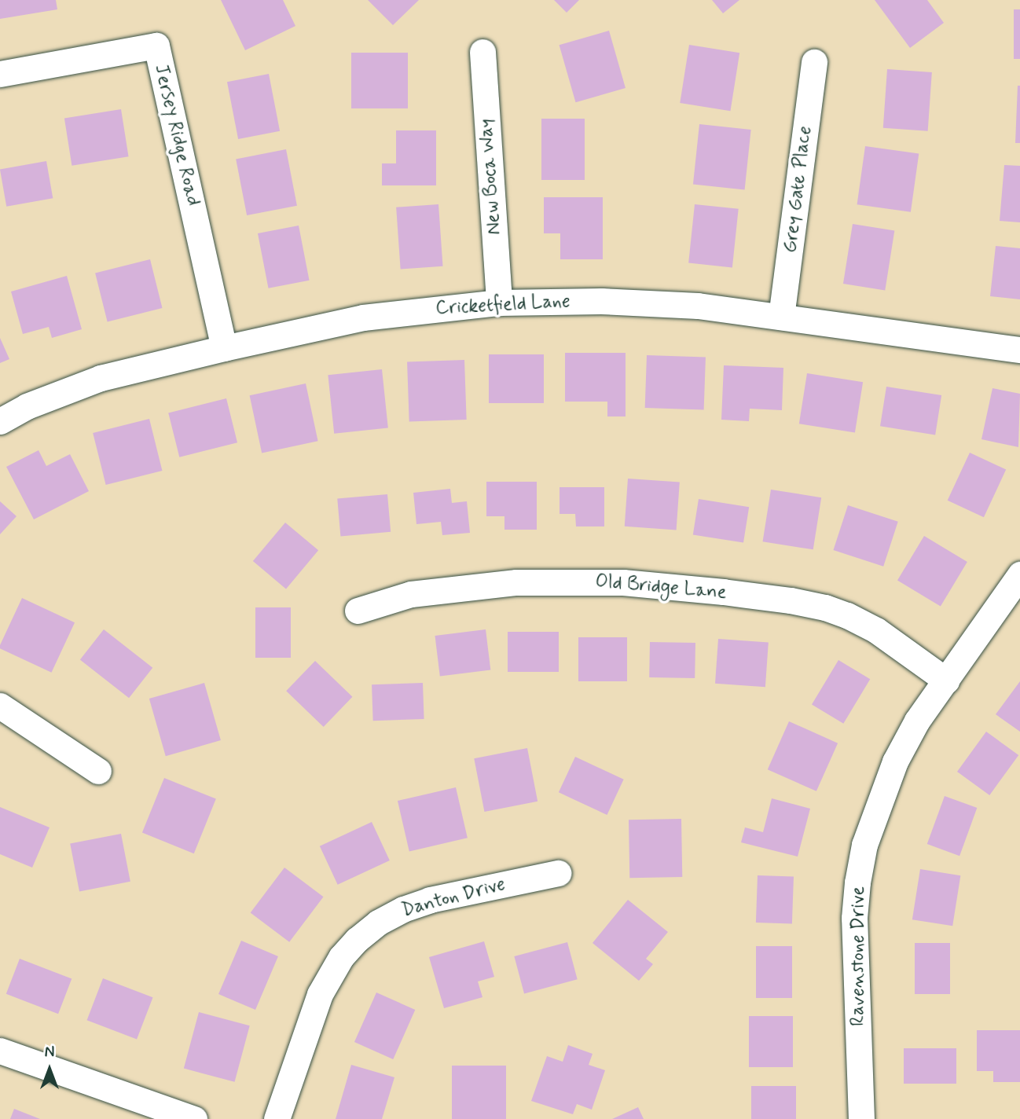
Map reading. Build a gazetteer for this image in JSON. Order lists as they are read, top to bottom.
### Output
{
  "streets": {
    "street": [
      "Jersey Ridge Road",
      "New Boca Way",
      "Grey Gate Place",
      "Cricketfield Lane",
      "Old Bridge Lane",
      "Danton Drive",
      "Ravenstone Drive"
    ]
  },
  "crossings": [
    ["Jersey Ridge Road", "Cricketfield Lane"],
    ["New Boca Way", "Cricketfield Lane"],
    ["Grey Gate Place", "Cricketfield Lane"],
    ["Old Bridge Lane", "Ravenstone Drive"]
  ],
  "north": "top"
}
